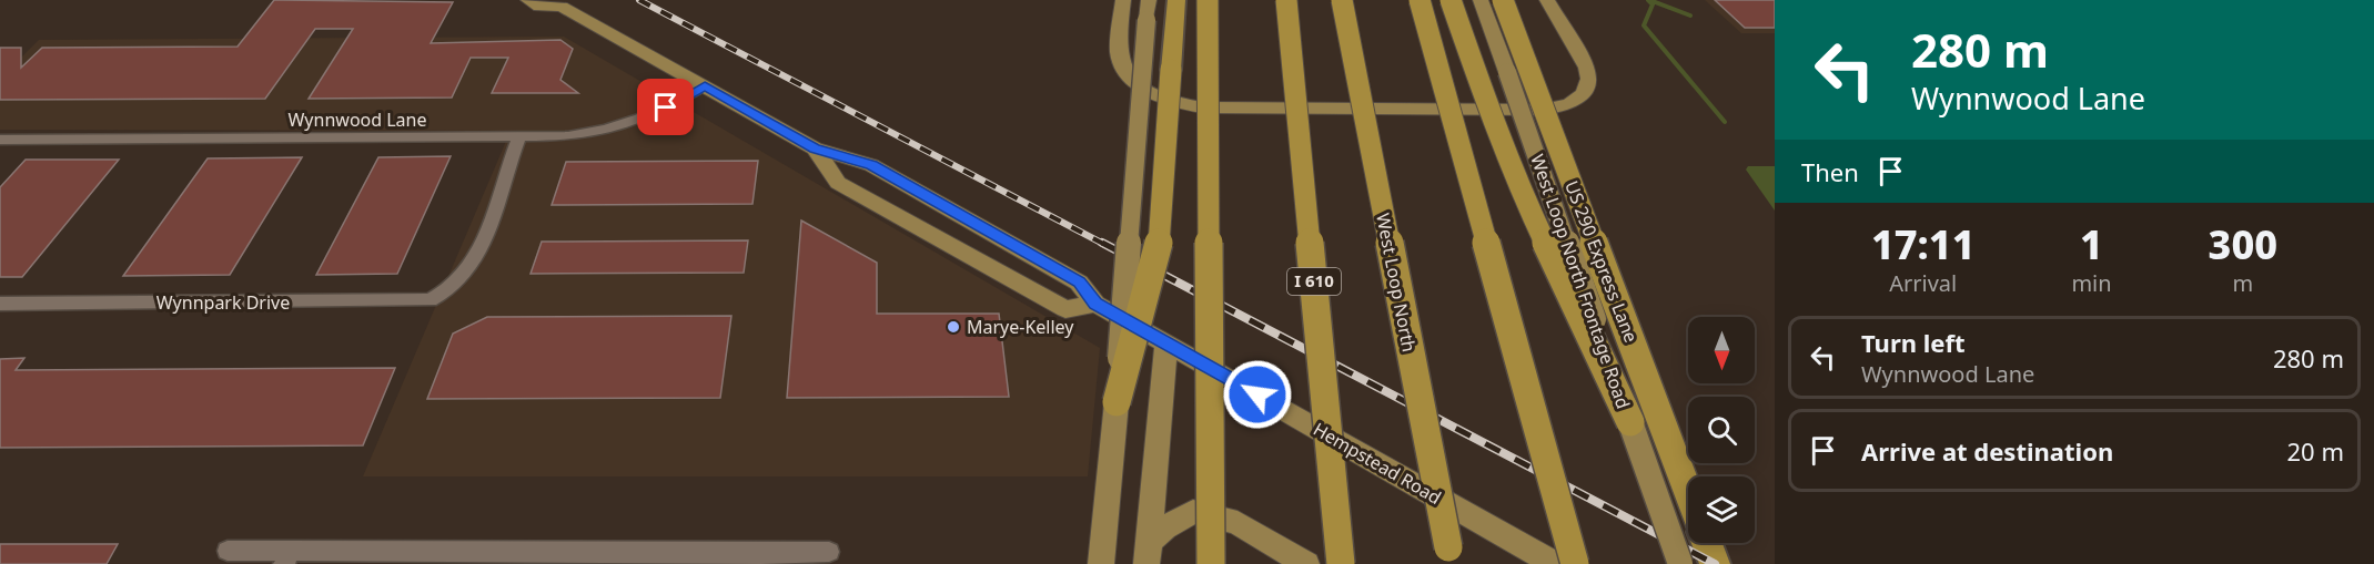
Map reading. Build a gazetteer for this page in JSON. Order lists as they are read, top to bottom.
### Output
{
  "streets": {
    "highway": ["US 290 Express Lane", "I 610", "West Loop North"],
    "main road": ["West Loop North Frontage Road", "Hempstead Road"],
    "street": ["Wynnwood Lane", "Wynnpark Drive"]
  },
  "crossings": [
    ["Wynnwood Lane", "Wynnpark Drive"],
    ["Wynnwood Lane", "Hempstead Road"]
  ],
  "places": ["Marye-Kelley"],
  "north": "bottom",
  "page": {
    "turn": ["280 m", "Wynnwood Lane"],
    "then": "Then",
    "eta": [
      "17:11",
      "Arrival",
      "1",
      "min",
      "300",
      "m"
    ],
    "list": [
      {
        "name": "Turn left",
        "note": "Wynnwood Lane",
        "value": "280 m"
      },
      {
        "name": "Arrive at destination",
        "value": "20 m"
      }
    ]
  }
}
